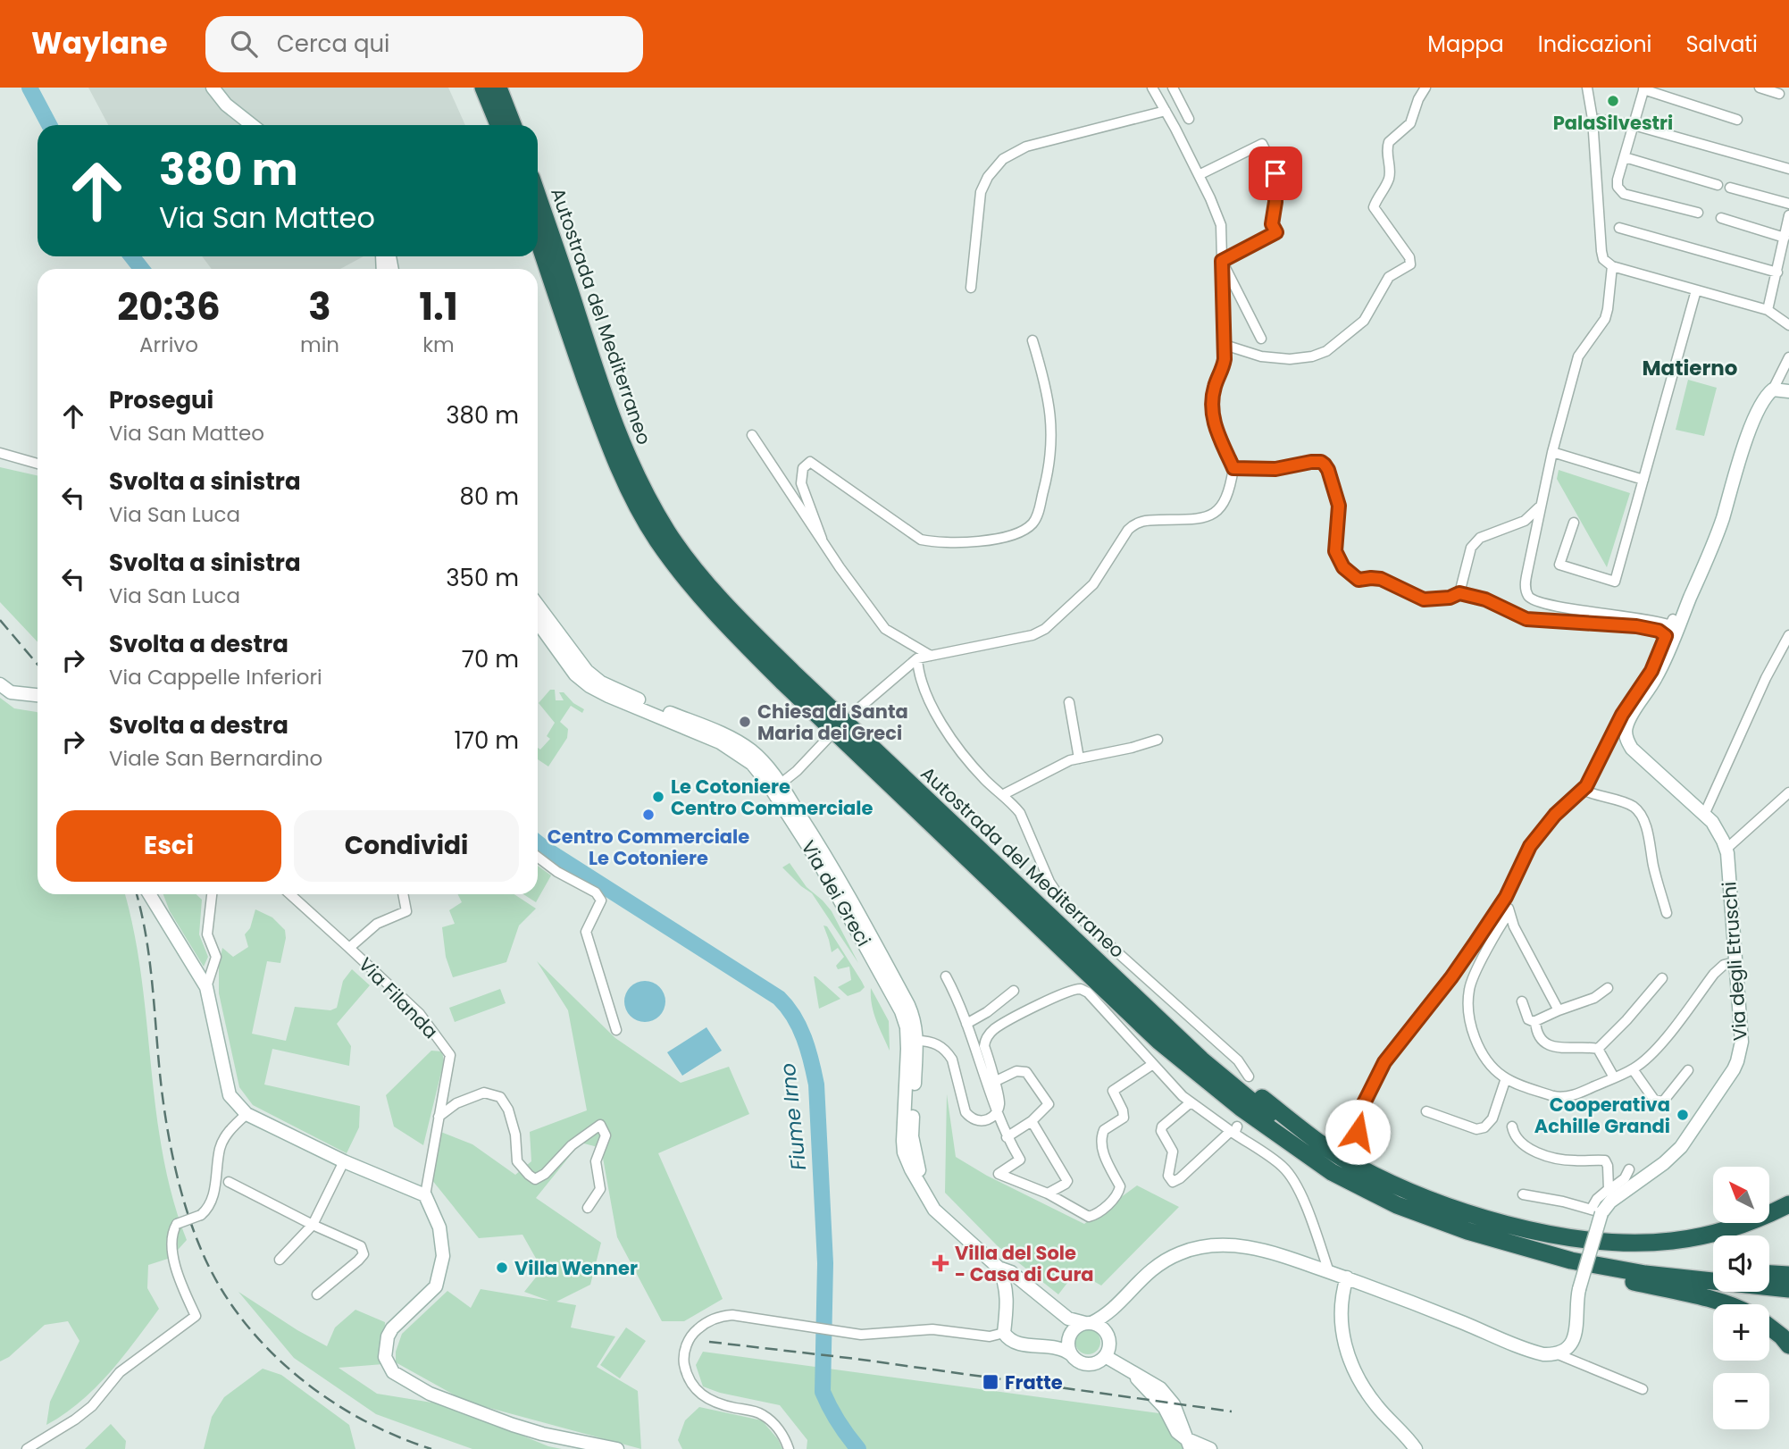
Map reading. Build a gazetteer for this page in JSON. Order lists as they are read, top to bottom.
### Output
{
  "streets": {
    "highway": ["Autostrada del Mediterraneo"],
    "main road": ["Via dei Greci", "Via degli Etruschi"],
    "street": ["Via Filanda"]
  },
  "districts": ["Matierno"],
  "water": ["Fiume Irno"],
  "places": {
    "other": [
      "PalaSilvestri",
      "Chiesa di Santa Maria dei Greci",
      "Le Cotoniere Centro Commerciale",
      "Centro Commerciale Le Cotoniere",
      "Cooperativa Achille Grandi",
      "Villa Wenner"
    ],
    "health": ["Villa del Sole - Casa di Cura"],
    "transit": ["Fratte"]
  },
  "north": "top left",
  "page": {
    "header": "Waylane",
    "search": "Cerca qui",
    "nav": ["Mappa", "Indicazioni", "Salvati"],
    "turn": ["380 m", "Via San Matteo"],
    "eta": [
      "20:36",
      "Arrivo",
      "3",
      "min",
      "1.1",
      "km"
    ],
    "list": [
      {
        "name": "Prosegui",
        "note": "Via San Matteo",
        "value": "380 m"
      },
      {
        "name": "Svolta a sinistra",
        "note": "Via San Luca",
        "value": "80 m"
      },
      {
        "name": "Svolta a sinistra",
        "note": "Via San Luca",
        "value": "350 m"
      },
      {
        "name": "Svolta a destra",
        "note": "Via Cappelle Inferiori",
        "value": "70 m"
      },
      {
        "name": "Svolta a destra",
        "note": "Viale San Bernardino",
        "value": "170 m"
      }
    ],
    "buttons": ["Esci", "Condividi"],
    "map_buttons": ["+", "−"]
  }
}
